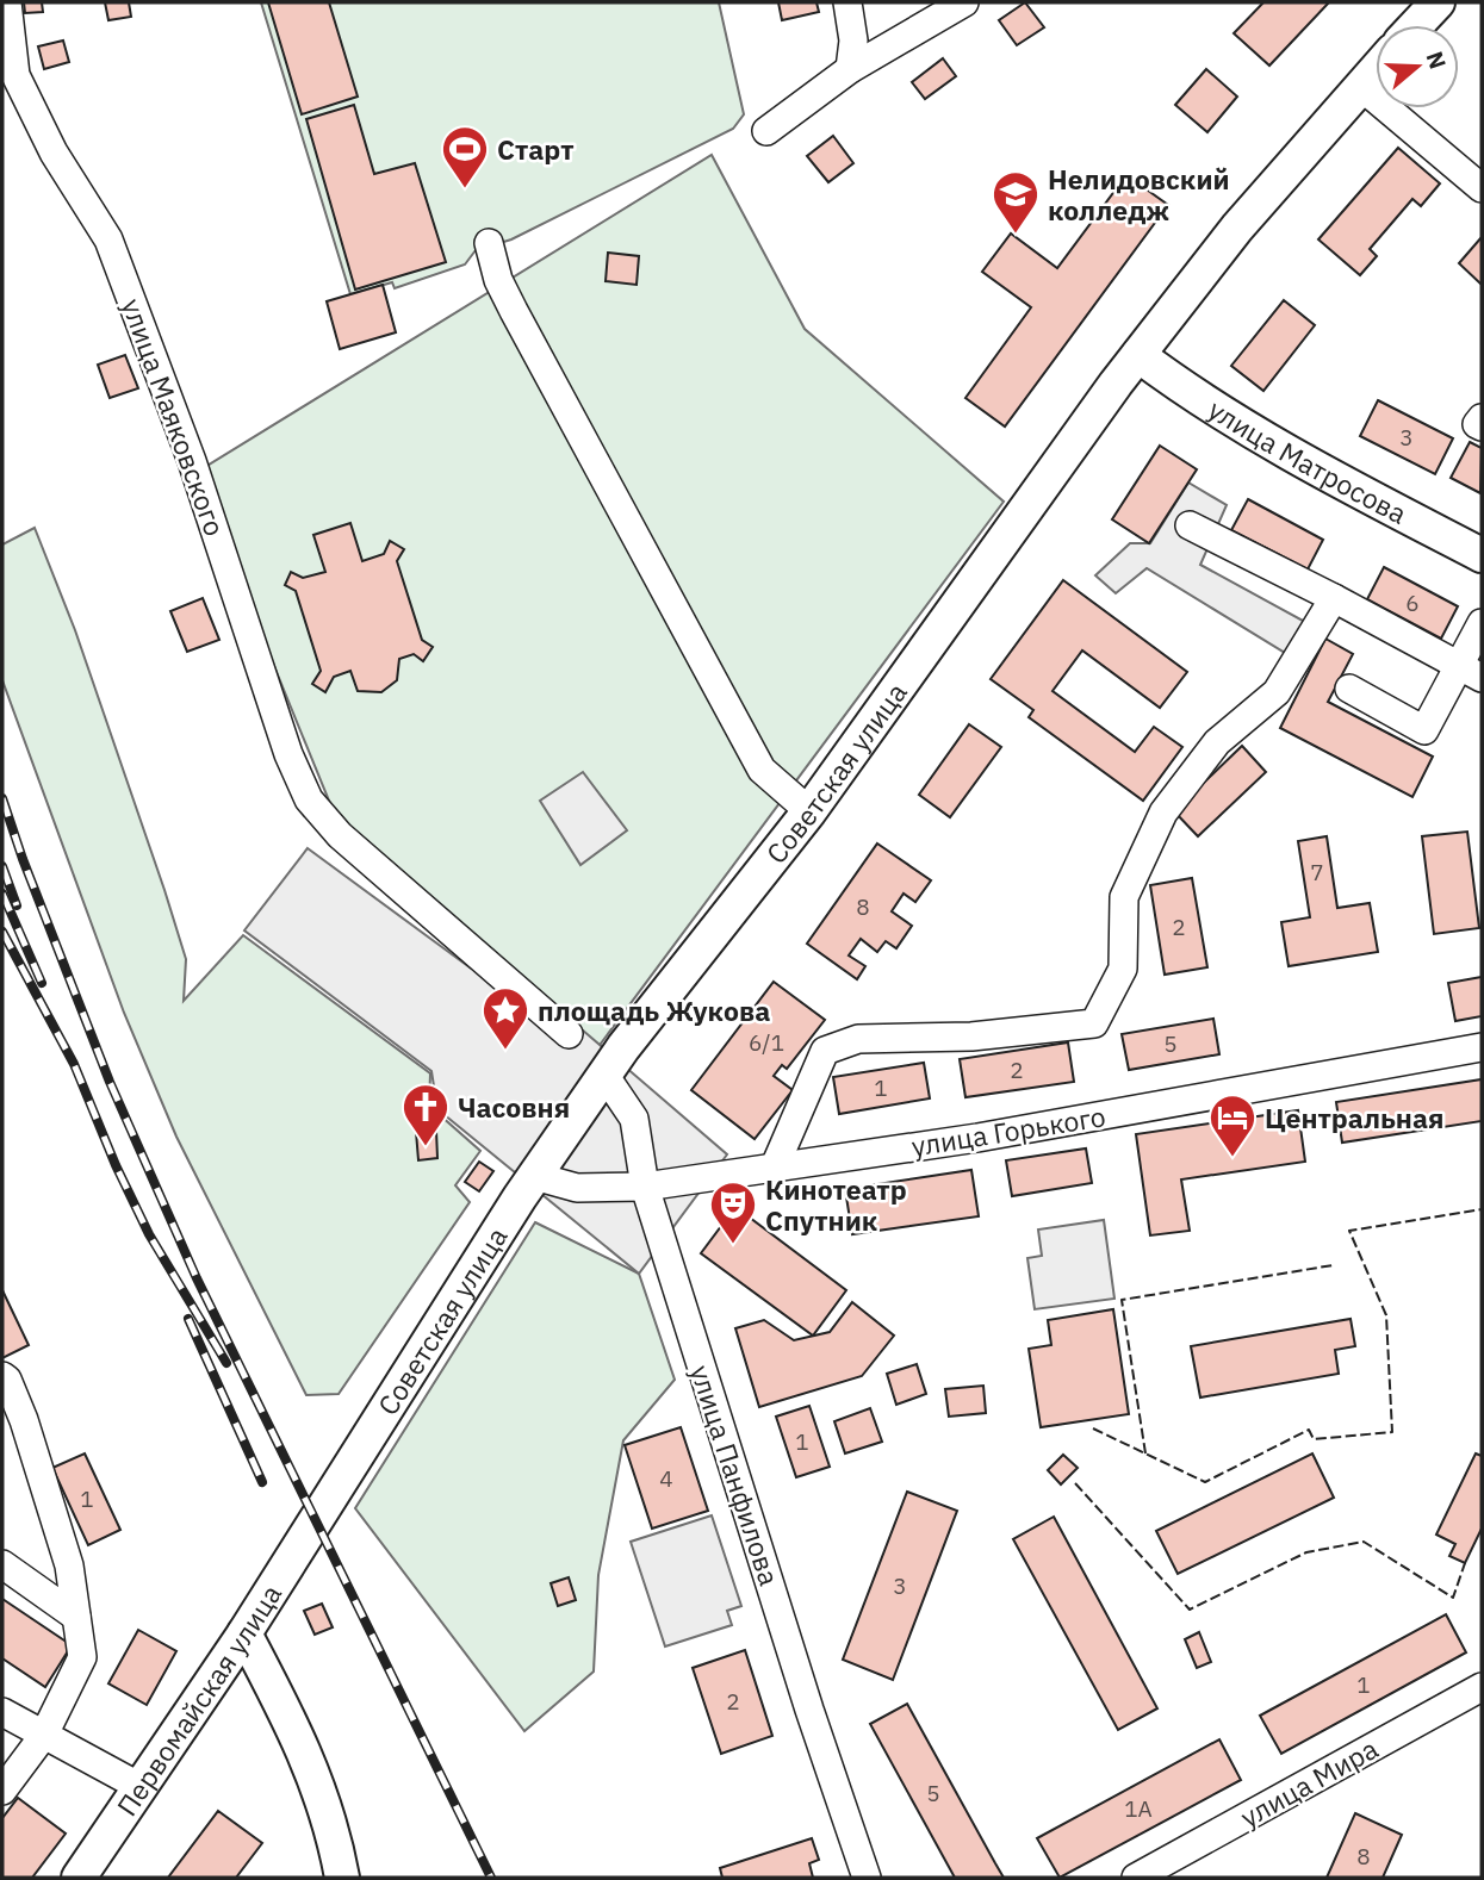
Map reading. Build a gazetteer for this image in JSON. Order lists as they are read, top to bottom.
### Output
{
  "streets": {
    "main road": ["улица Матросова", "Советская улица", "Первомайская улица"],
    "street": [
      "улица Маяковского",
      "улица Горького",
      "улица Панфилова",
      "улица Мира"
    ]
  },
  "crossings": [
    ["улица Матросова", "Советская улица"],
    ["Советская улица", "улица Горького"],
    ["Советская улица", "улица Панфилова"],
    ["Советская улица", "Первомайская улица"],
    ["улица Горького", "улица Панфилова"]
  ],
  "places": {
    "sports": ["Старт"],
    "school or university": ["Нелидовский колледж"],
    "place": ["площадь Жукова"],
    "church": ["Часовня"],
    "hotel": ["Центральная"],
    "theatre": ["Кинотеатр Спутник"]
  },
  "house_numbers": [
    "3",
    "6",
    "7",
    "8",
    "2",
    "6/1",
    "5",
    "2",
    "1",
    "1",
    "4",
    "1",
    "3",
    "1",
    "2",
    "5",
    "1А",
    "8"
  ],
  "north": "right"
}
